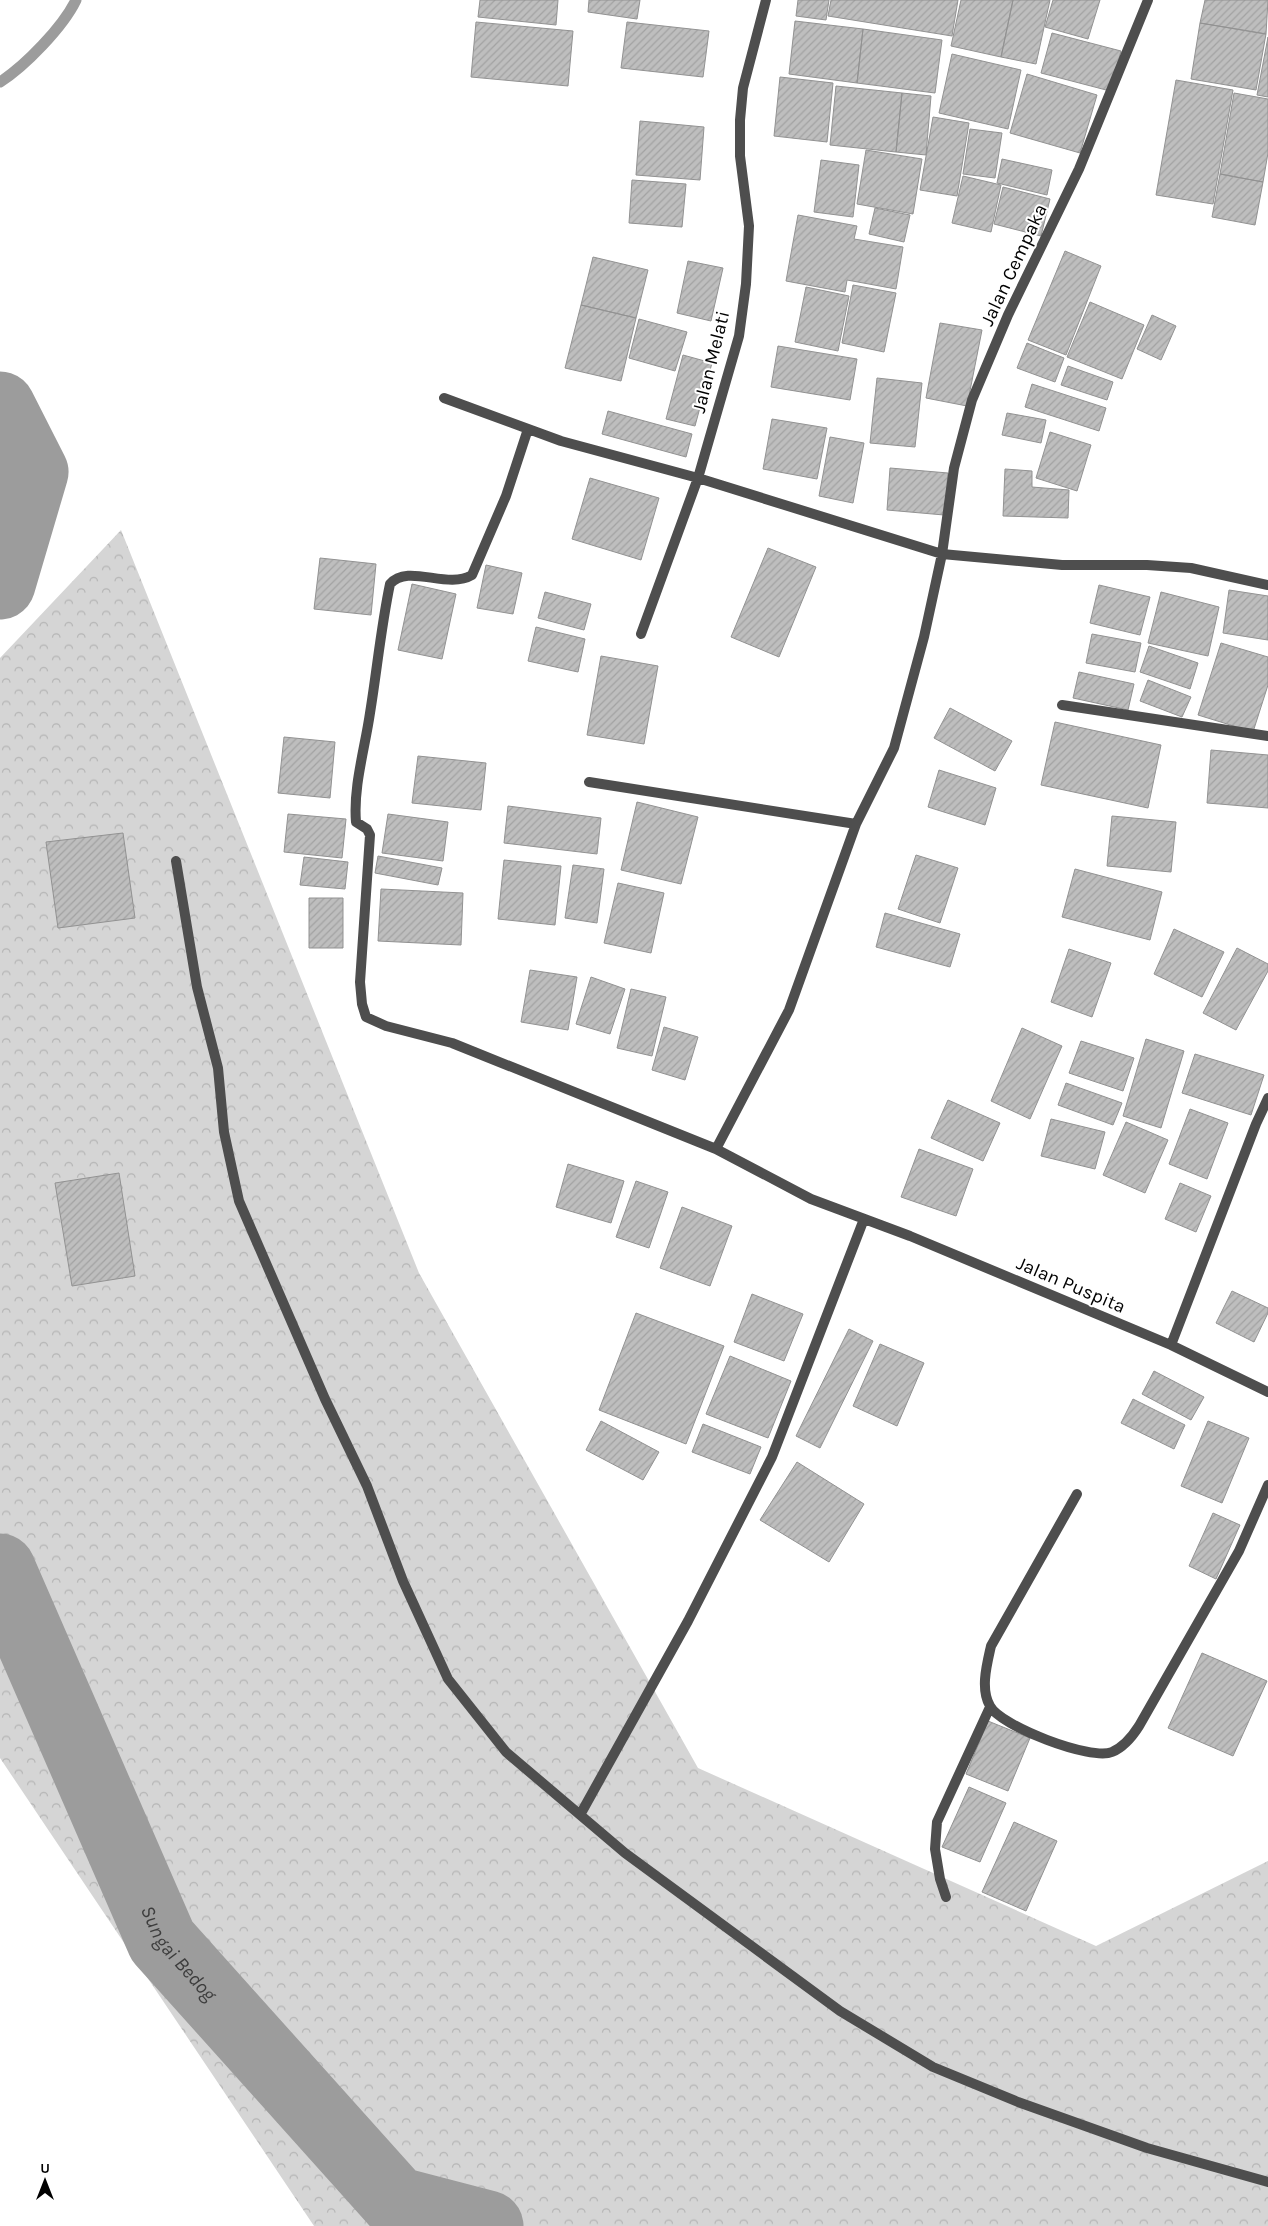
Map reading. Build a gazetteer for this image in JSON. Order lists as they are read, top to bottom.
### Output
{
  "streets": {
    "street": ["Jalan Cempaka", "Jalan Melati", "Jalan Puspita"]
  },
  "crossings": [
    ["Jalan Cempaka", "Jalan Puspita"]
  ],
  "water": ["Sungai Bedog"],
  "north": "top"
}
